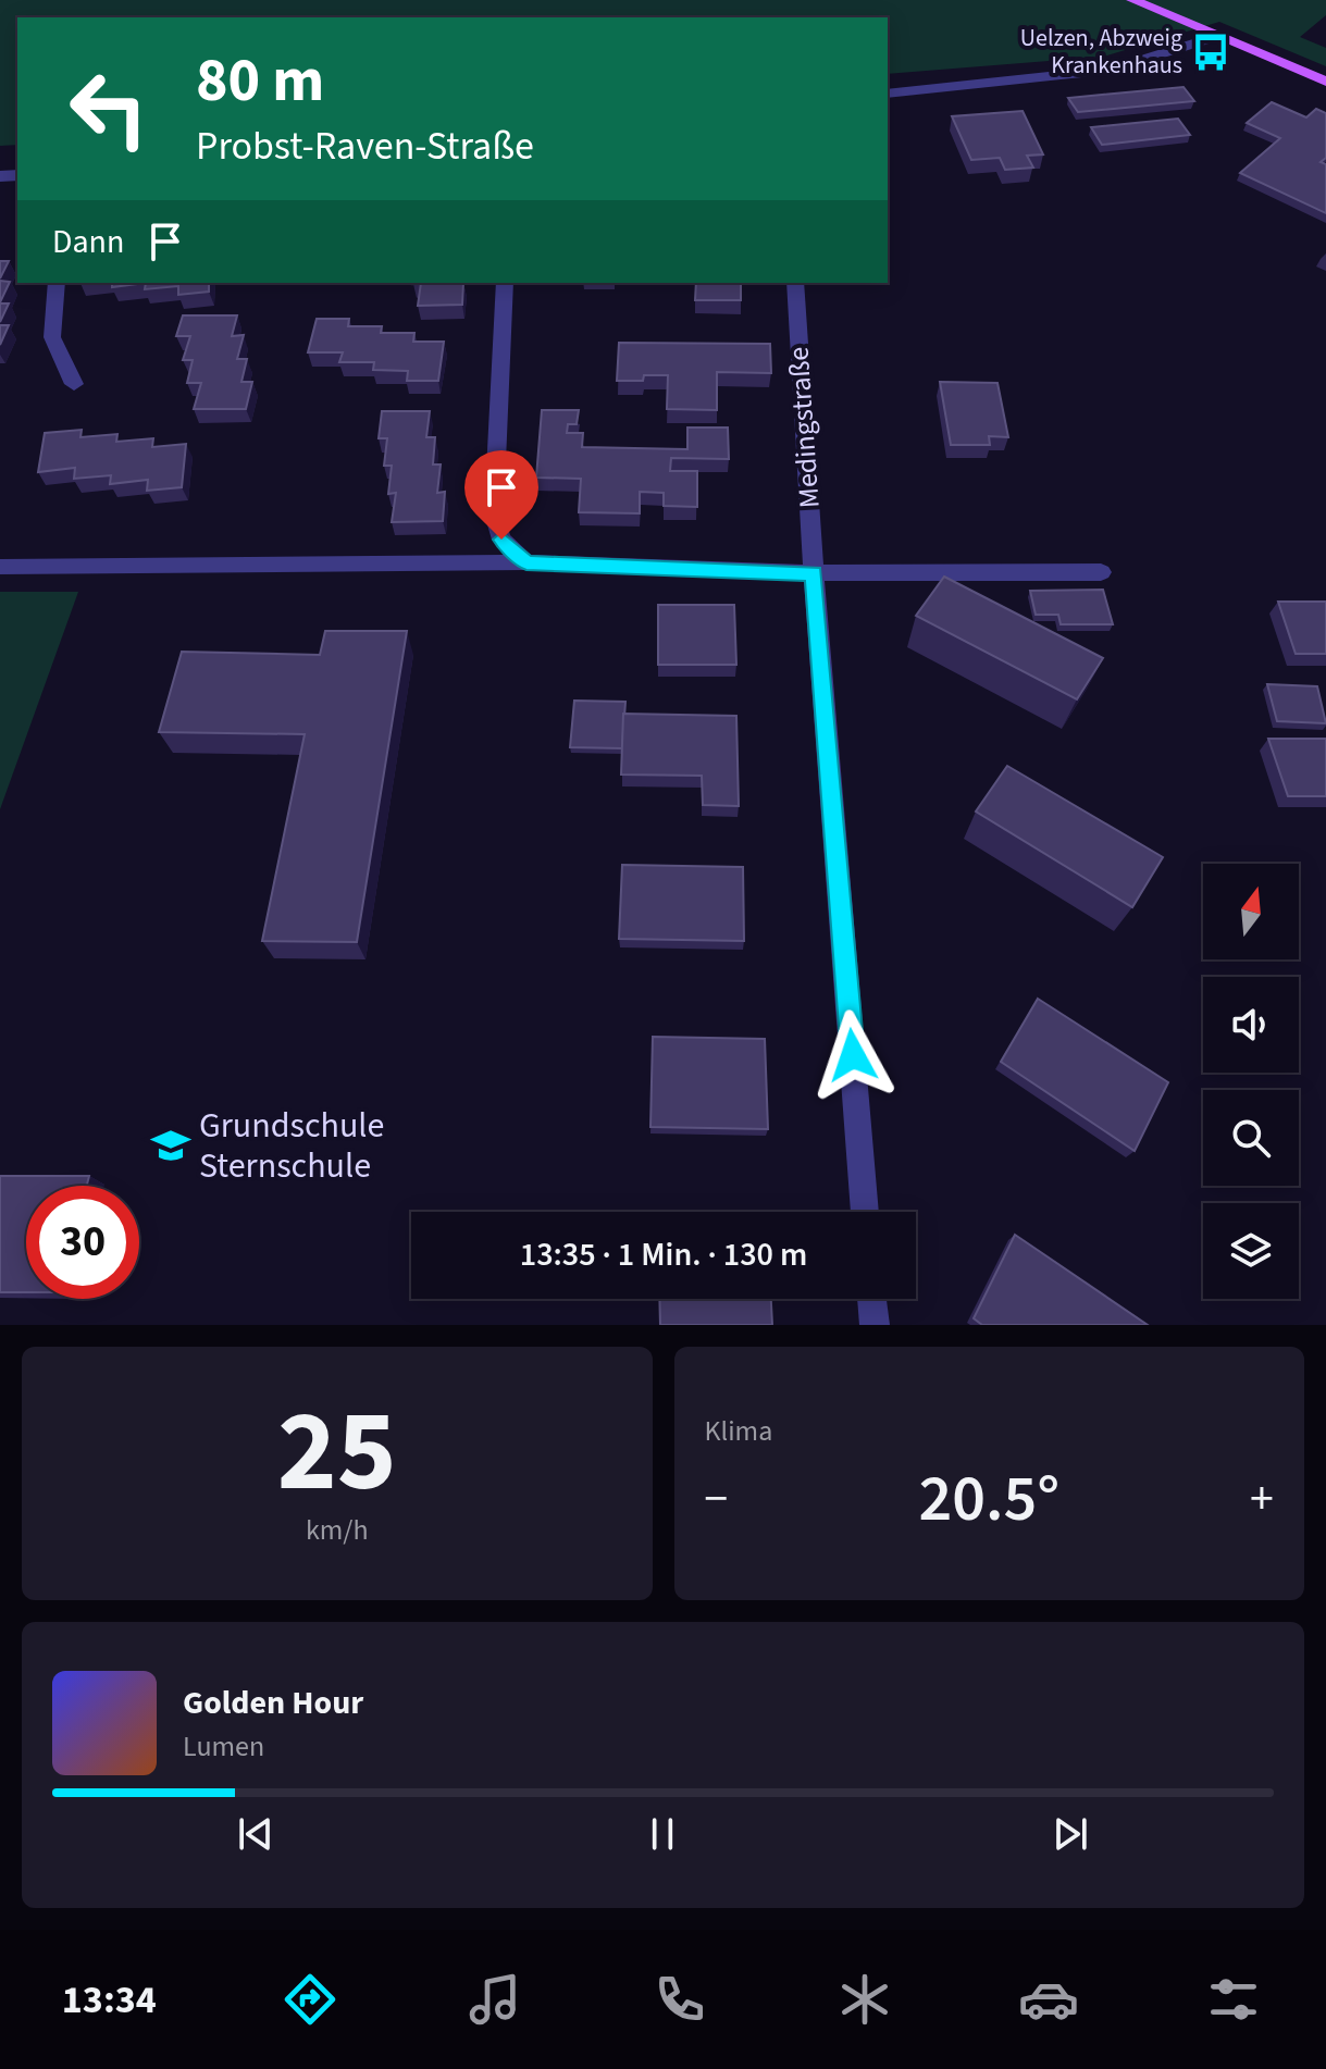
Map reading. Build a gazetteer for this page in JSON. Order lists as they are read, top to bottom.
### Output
{
  "streets": {
    "street": ["Medingstraße"]
  },
  "places": {
    "bus stop": ["Uelzen, Abzweig Krankenhaus"],
    "school or university": ["Grundschule Sternschule"]
  },
  "north": "top",
  "page": {
    "turn": ["80 m", "Probst-Raven-Straße"],
    "then": "Dann",
    "limit": "30",
    "trip": "13:35 · 1 Min. · 130 m",
    "tile": [
      ["25", "km/h"],
      "Klima"
    ],
    "heat": ["−", "20.5°", "+"],
    "song": ["Golden Hour", "Lumen"],
    "tabs": "13:34"
  }
}
